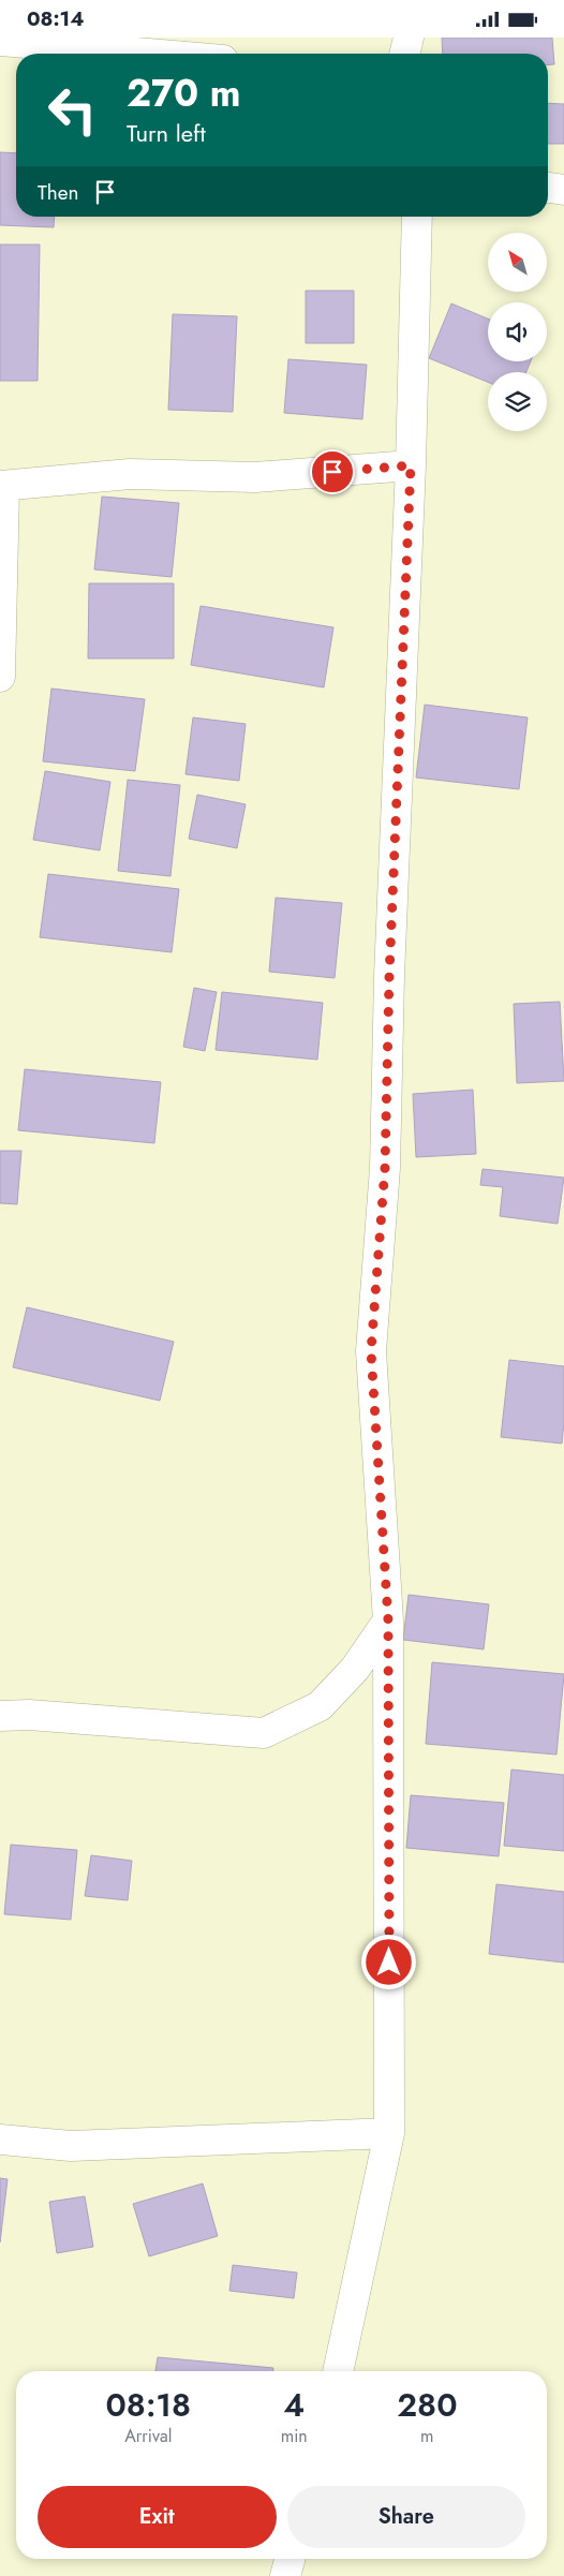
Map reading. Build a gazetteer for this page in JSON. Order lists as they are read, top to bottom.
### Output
{
  "north": "top left",
  "page": {
    "status": "08:14",
    "turn": ["270 m", "Turn left"],
    "then": "Then",
    "eta": [
      "08:18",
      "Arrival",
      "4",
      "min",
      "280",
      "m"
    ],
    "buttons": ["Exit", "Share"]
  }
}
